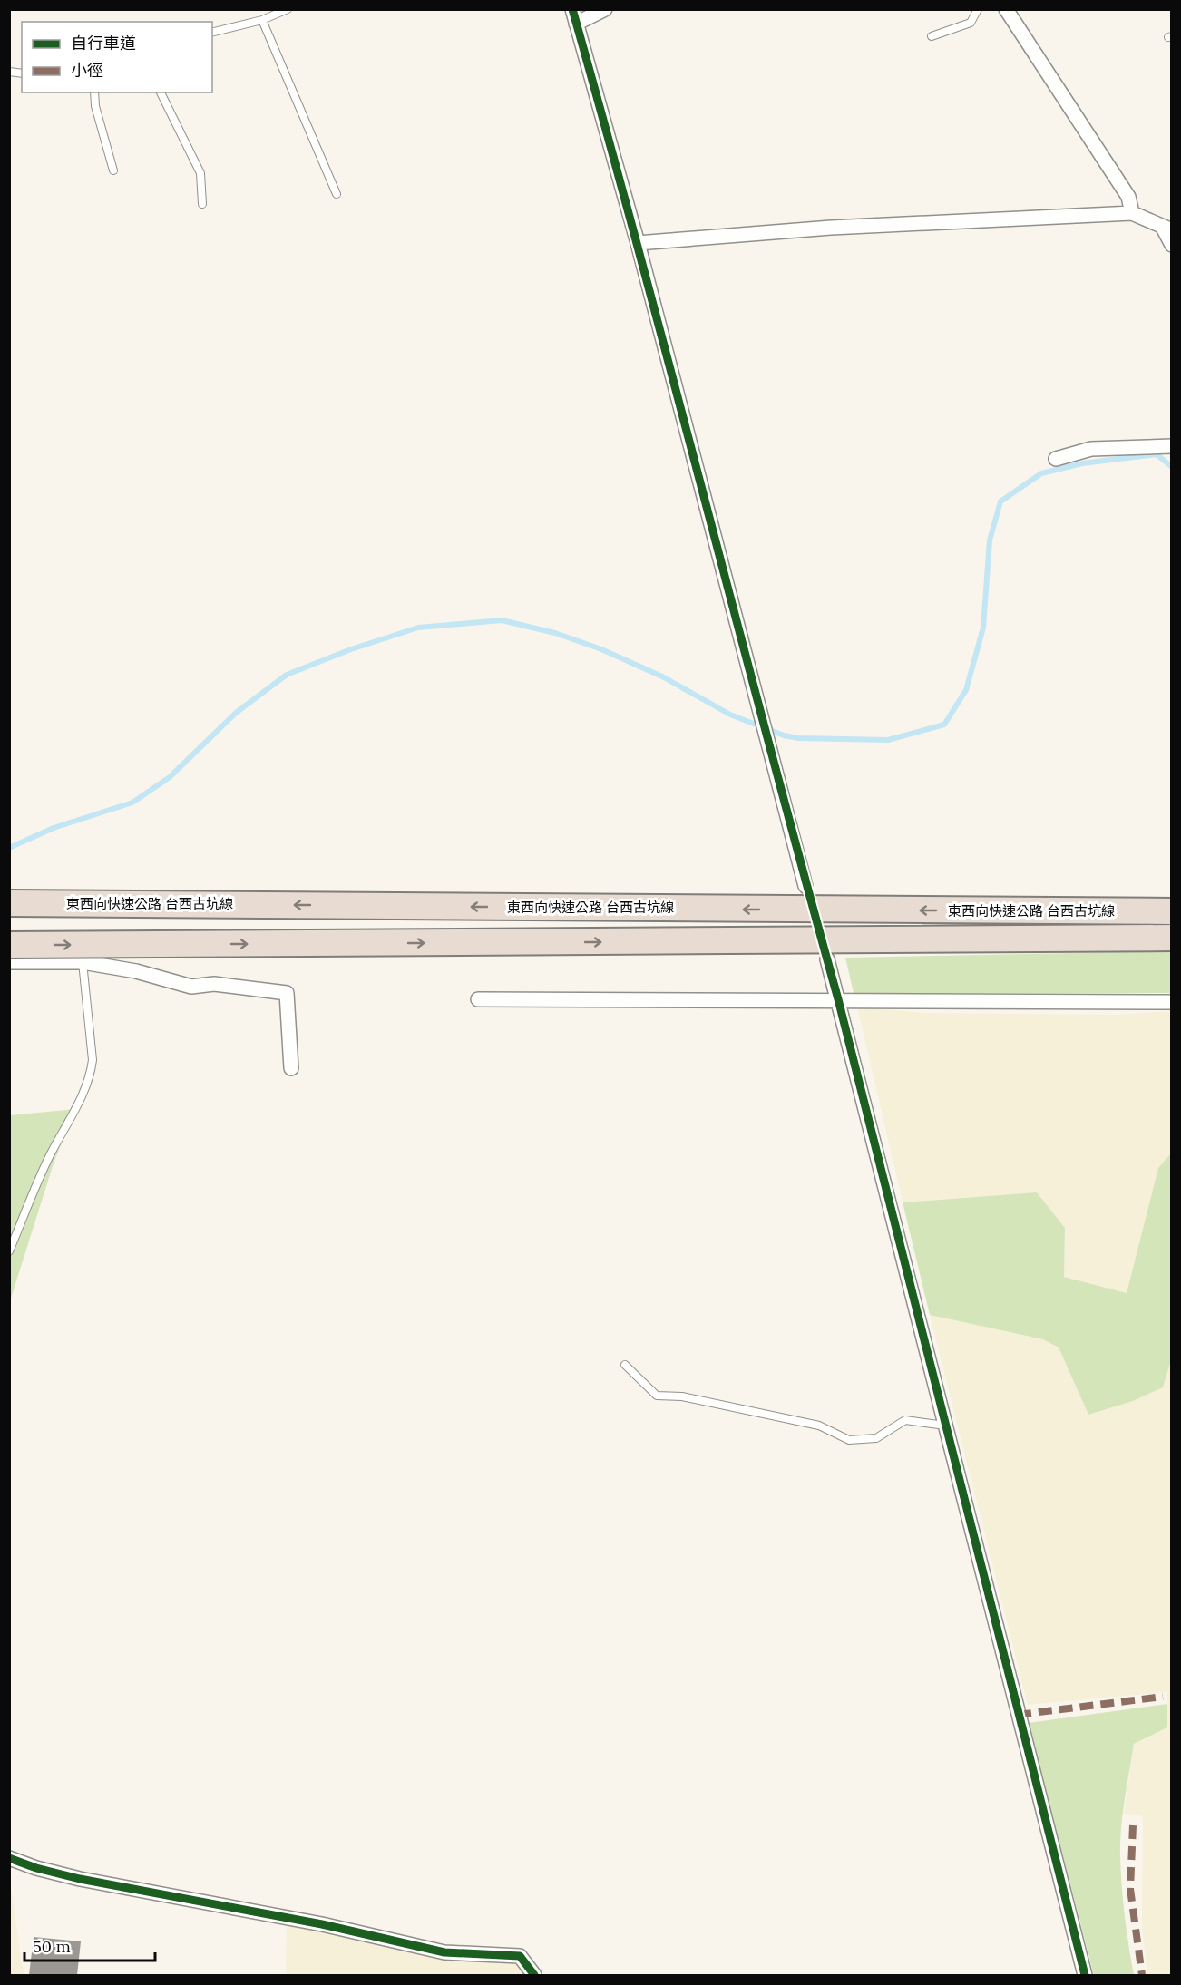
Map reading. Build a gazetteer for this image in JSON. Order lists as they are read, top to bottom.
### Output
{
  "streets": {
    "highway": ["東西向快速公路 台西古坑線"]
  },
  "legend": ["自行車道", "小徑"],
  "scale_bar": "50 m"
}
